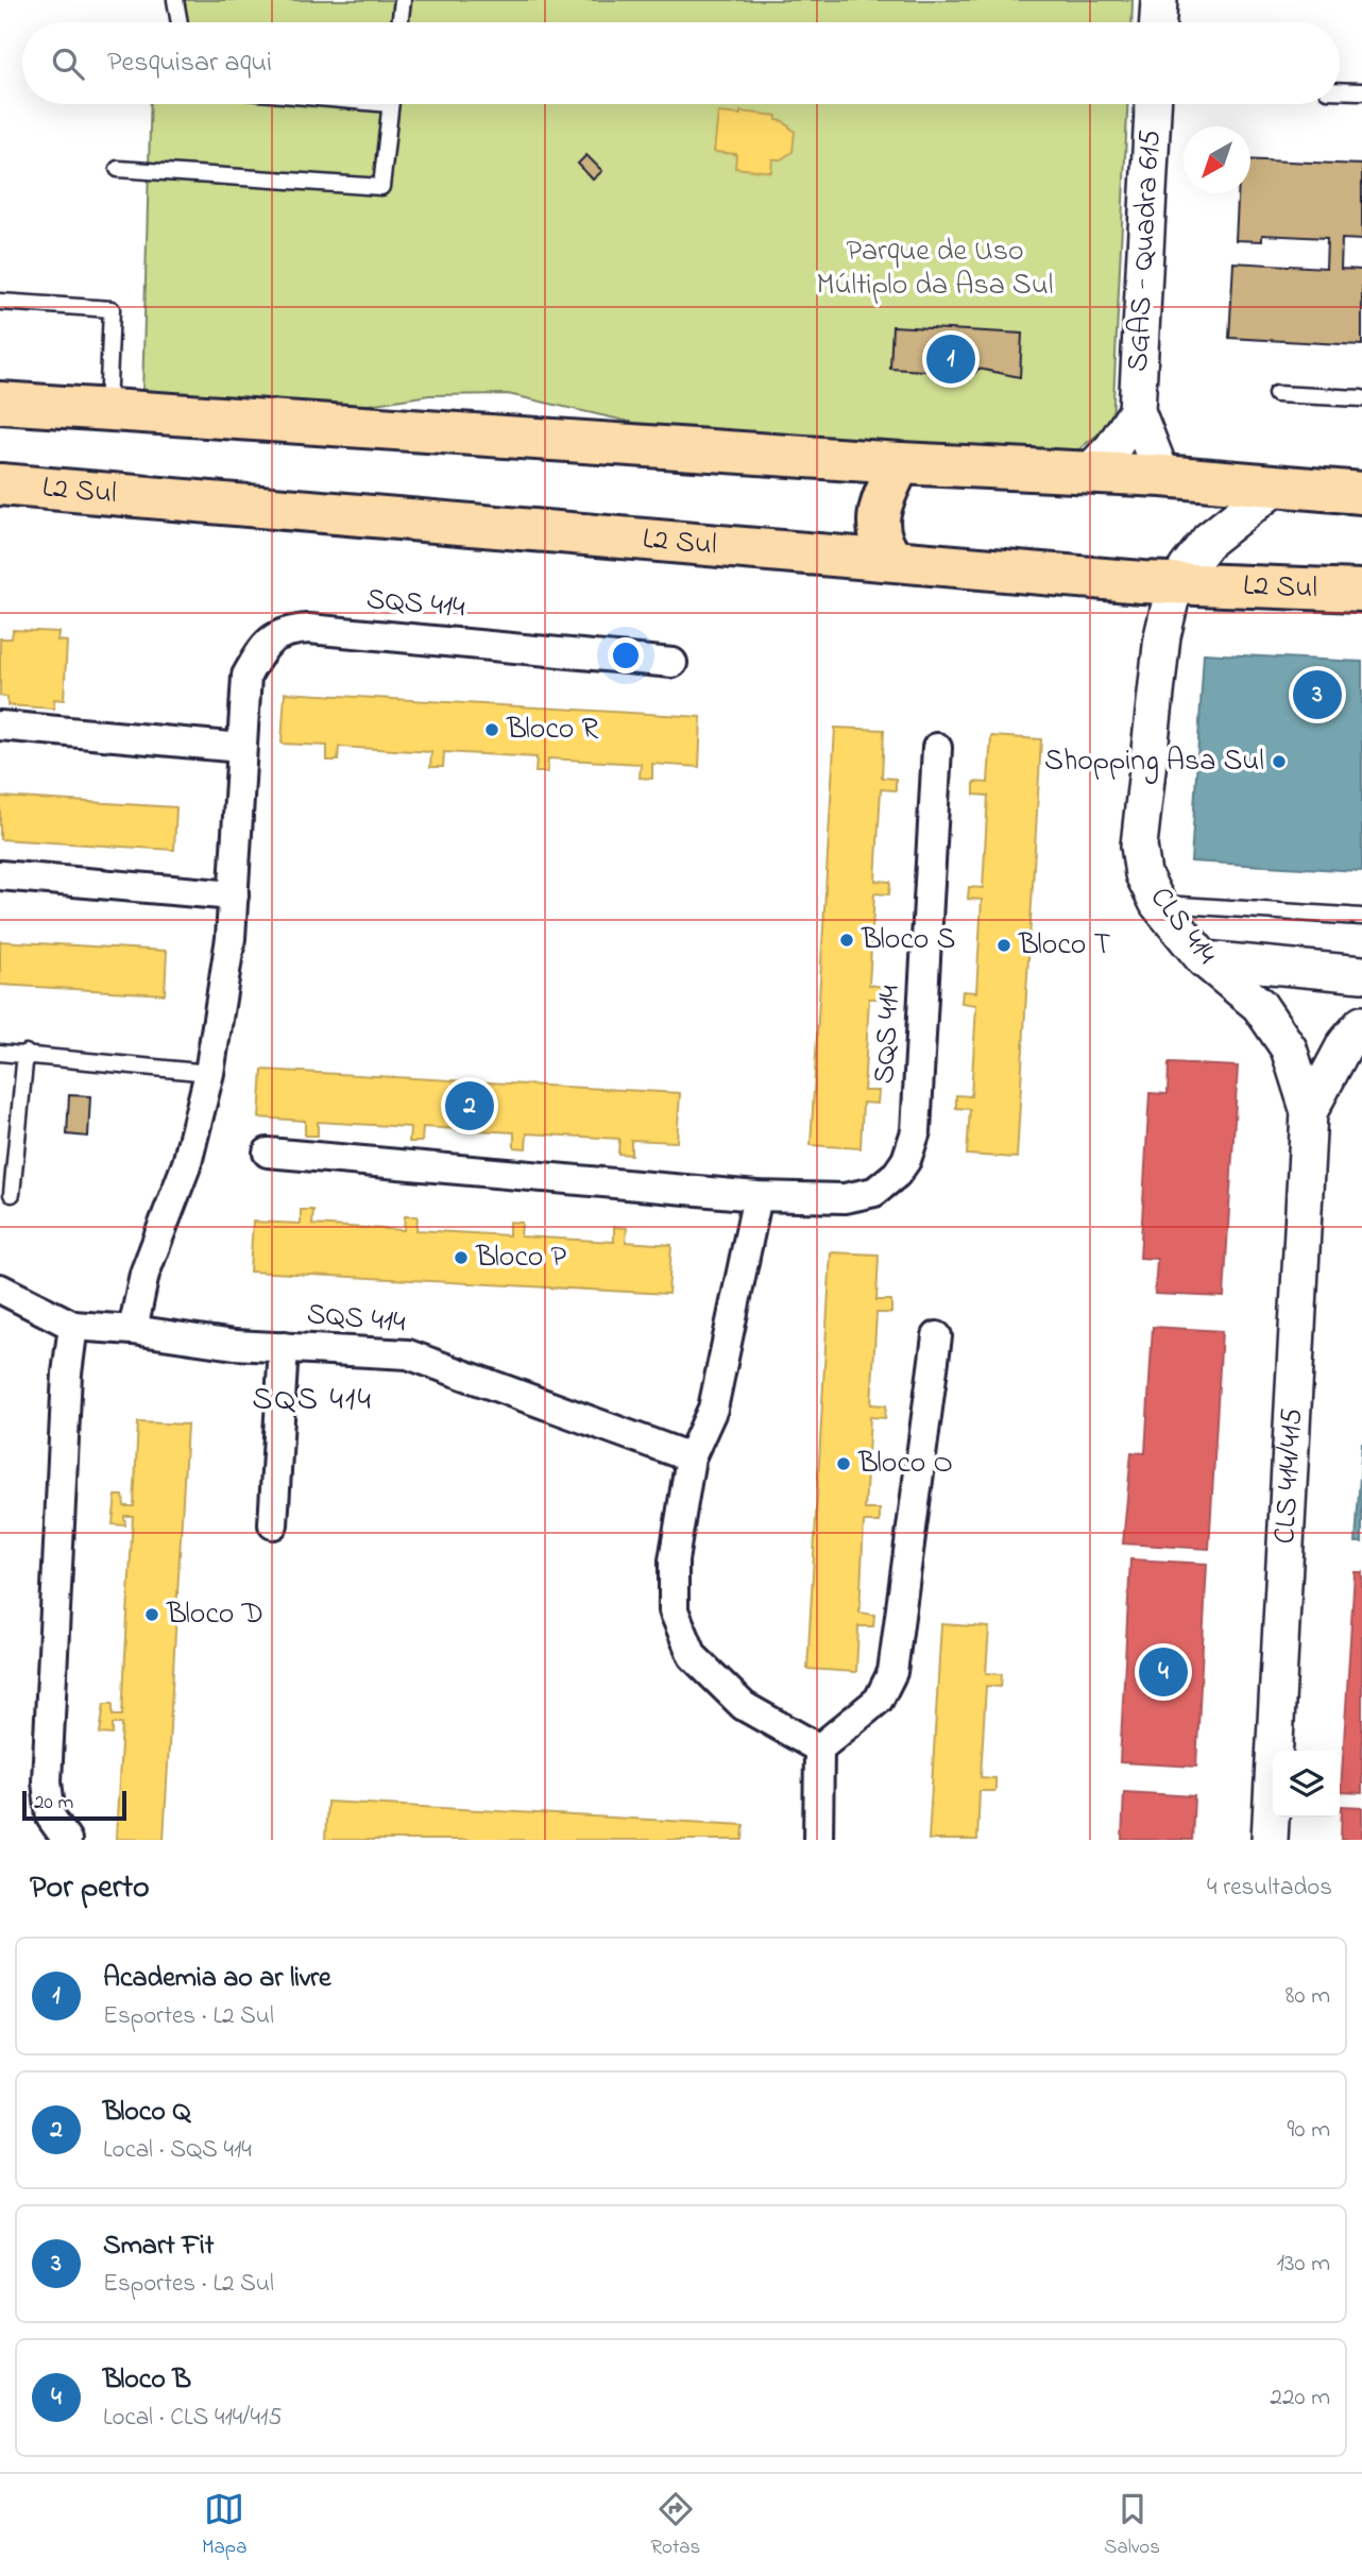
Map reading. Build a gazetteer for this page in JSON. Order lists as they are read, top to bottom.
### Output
{
  "streets": {
    "main road": ["L2 Sul"],
    "street": [
      "SGAS - Quadra 615",
      "SQS 414",
      "CLS 414",
      "CLS 414/415"
    ]
  },
  "crossings": [
    ["L2 Sul", "CLS 414"],
    ["CLS 414", "CLS 414/415"]
  ],
  "districts": ["SQS 414"],
  "parks": ["Parque de Uso Múltiplo da Asa Sul"],
  "places": [
    "Bloco R",
    "Shopping Asa Sul",
    "Bloco S",
    "Bloco T",
    "Bloco P",
    "Bloco O",
    "Bloco D"
  ],
  "scale_bar": "20 m",
  "north": "bottom left",
  "page": {
    "search": "Pesquisar aqui",
    "pins": [
      "1",
      "3",
      "2",
      "4"
    ],
    "scale": "20 m",
    "heading": ["Por perto", "4 resultados"],
    "list": [
      {
        "mark": "1",
        "name": "Academia ao ar livre",
        "note": "Esportes · L2 Sul",
        "value": "80 m"
      },
      {
        "mark": "2",
        "name": "Bloco Q",
        "note": "Local · SQS 414",
        "value": "90 m"
      },
      {
        "mark": "3",
        "name": "Smart Fit",
        "note": "Esportes · L2 Sul",
        "value": "130 m"
      },
      {
        "mark": "4",
        "name": "Bloco B",
        "note": "Local · CLS 414/415",
        "value": "220 m"
      }
    ],
    "nav": ["Mapa", "Rotas", "Salvos"]
  }
}
